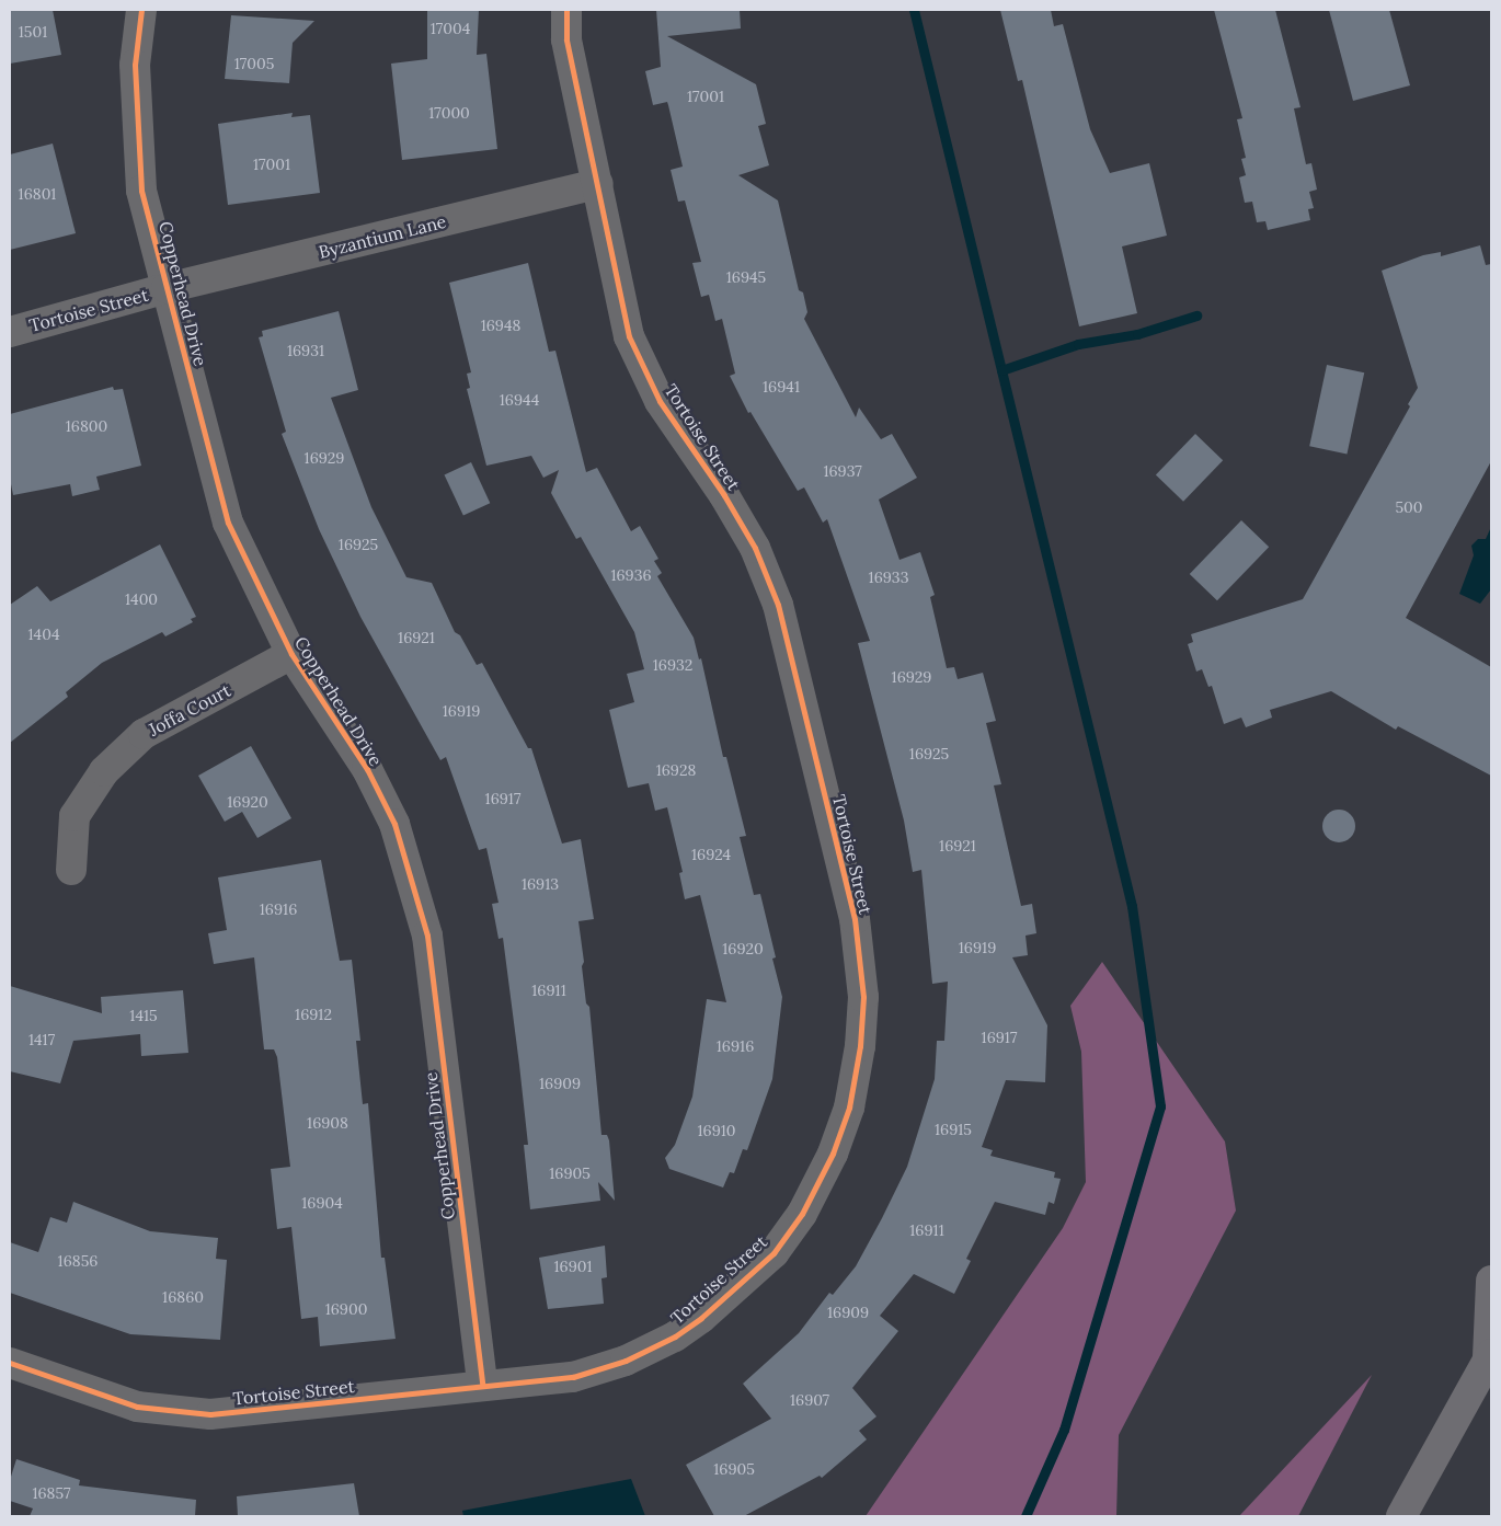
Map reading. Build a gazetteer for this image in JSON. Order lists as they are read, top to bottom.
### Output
{
  "streets": {
    "street": [
      "Byzantium Lane",
      "Copperhead Drive",
      "Tortoise Street",
      "Joffa Court"
    ]
  },
  "crossings": [
    ["Byzantium Lane", "Copperhead Drive"],
    ["Byzantium Lane", "Tortoise Street"],
    ["Copperhead Drive", "Tortoise Street"],
    ["Copperhead Drive", "Joffa Court"]
  ],
  "house_numbers": [
    "17004",
    "1501",
    "17005",
    "17001",
    "17000",
    "17001",
    "16801",
    "16945",
    "16948",
    "16931",
    "16941",
    "16944",
    "16800",
    "16929",
    "16937",
    "500",
    "16925",
    "16936",
    "16933",
    "1400",
    "1404",
    "16921",
    "16932",
    "16929",
    "16919",
    "16925",
    "16928",
    "16917",
    "16920",
    "16921",
    "16924",
    "16913",
    "16916",
    "16919",
    "16920",
    "16911",
    "16912",
    "1415",
    "16917",
    "1417",
    "16916",
    "16909",
    "16908",
    "16915",
    "16910",
    "16905",
    "16904",
    "16911",
    "16856",
    "16901",
    "16860",
    "16900",
    "16909",
    "16907",
    "16905",
    "16857"
  ]
}
